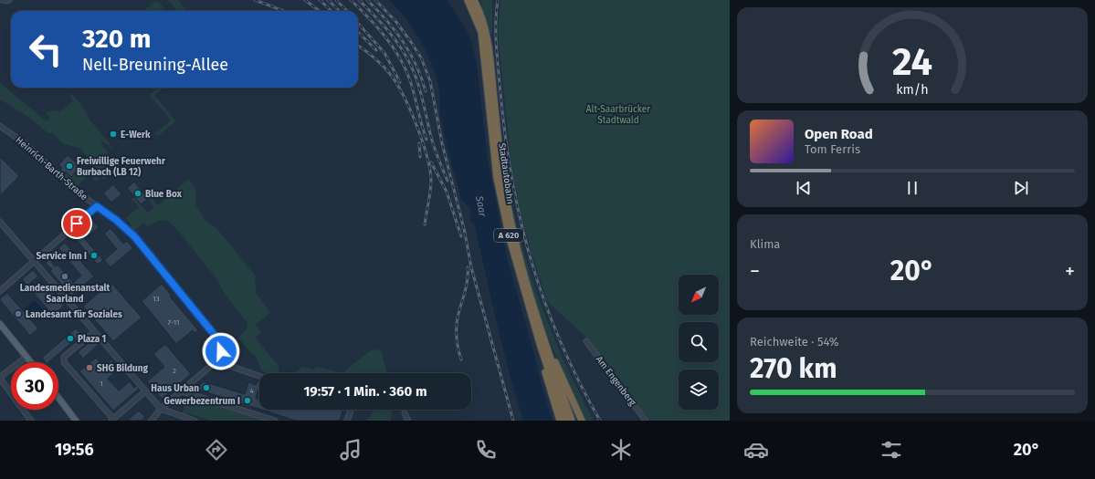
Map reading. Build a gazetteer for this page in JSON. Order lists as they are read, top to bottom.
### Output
{
  "streets": {
    "highway": ["Stadtautobahn", "A 620"],
    "street": ["Heinrich-Barth-Straße", "Am Engenberg"]
  },
  "crossings": [
    ["Stadtautobahn", "A 620"]
  ],
  "water": ["Saar"],
  "parks": ["Alt-Saarbrücker Stadtwald"],
  "places": [
    "E-Werk",
    "Freiwillige Feuerwehr Burbach (LB 12)",
    "Blue Box",
    "Service Inn I",
    "Landesmedienanstalt Saarland",
    "Landesamt für Soziales",
    "Plaza 1",
    "SHG Bildung",
    "Haus Urban",
    "Gewerbezentrum I"
  ],
  "house_numbers": [
    "13",
    "7-11",
    "2",
    "1",
    "4"
  ],
  "north": "bottom left",
  "page": {
    "turn": ["320 m", "Nell-Breuning-Allee"],
    "song": ["Open Road", "Tom Ferris"],
    "tile": [
      "Klima",
      ["Reichweite · 54%", "270 km"]
    ],
    "heat": ["−", "20°", "+"],
    "limit": "30",
    "trip": "19:57 · 1 Min. · 360 m",
    "tabs": ["19:56", "20°"],
    "gauge": ["24", "km/h"]
  }
}
